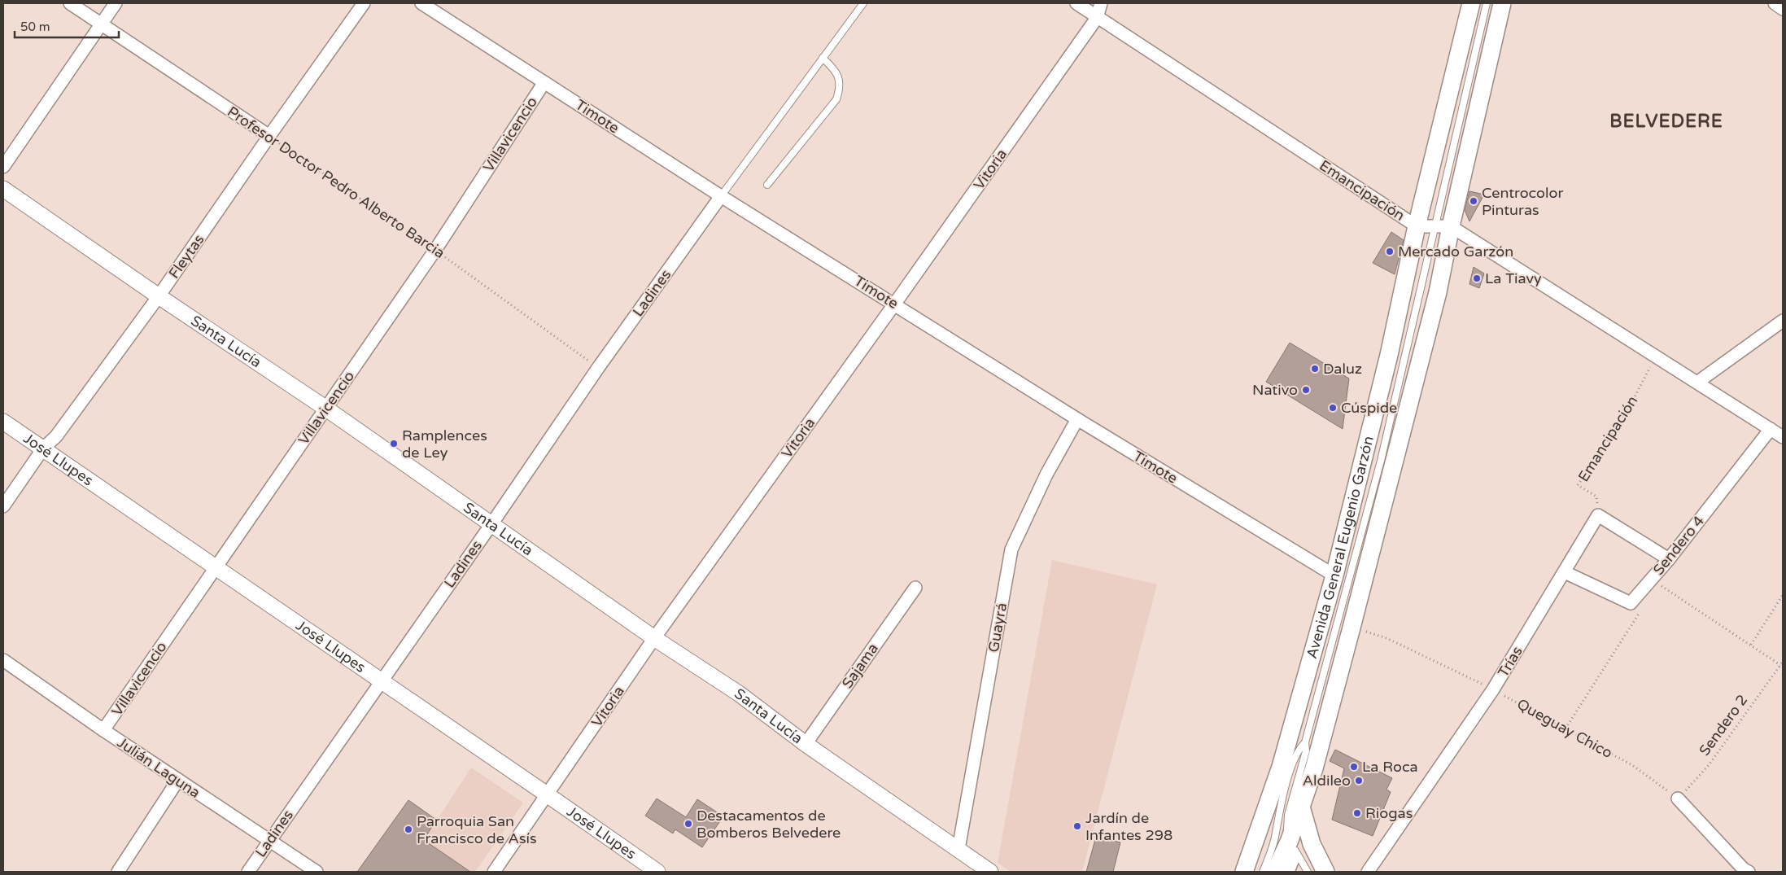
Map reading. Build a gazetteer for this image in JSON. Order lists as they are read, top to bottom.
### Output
{
  "streets": {
    "main road": ["Avenida General Eugenio Garzón"],
    "street": [
      "Timote",
      "Villavicencio",
      "Vitoria",
      "Profesor Doctor Pedro Alberto Barcia",
      "Emancipación",
      "Fleytas",
      "Ladines",
      "Santa Lucía",
      "José Llupes",
      "Sendero 4",
      "Guayrá",
      "Trías",
      "Sajama",
      "Julián Laguna"
    ],
    "path": ["Sendero 2", "Queguay Chico"]
  },
  "crossings": [
    ["Timote", "Villavicencio"],
    ["Timote", "Vitoria"],
    ["Timote", "Ladines"],
    ["Timote", "Avenida General Eugenio Garzón"],
    ["Timote", "Guayrá"],
    ["Villavicencio", "Profesor Doctor Pedro Alberto Barcia"],
    ["Villavicencio", "Santa Lucía"],
    ["Villavicencio", "José Llupes"],
    ["Villavicencio", "Julián Laguna"],
    ["Vitoria", "Emancipación"],
    ["Vitoria", "Santa Lucía"],
    ["Vitoria", "José Llupes"],
    ["Profesor Doctor Pedro Alberto Barcia", "Fleytas"],
    ["Profesor Doctor Pedro Alberto Barcia", "Ladines"],
    ["Emancipación", "Avenida General Eugenio Garzón"],
    ["Emancipación", "Trías"],
    ["Fleytas", "Santa Lucía"],
    ["Fleytas", "José Llupes"],
    ["Ladines", "Santa Lucía"],
    ["Ladines", "José Llupes"],
    ["Ladines", "Julián Laguna"],
    ["Santa Lucía", "Guayrá"],
    ["Santa Lucía", "Sajama"],
    ["Sendero 4", "Trías"],
    ["Avenida General Eugenio Garzón", "Queguay Chico"],
    ["Trías", "Queguay Chico"],
    ["Sendero 2", "Queguay Chico"]
  ],
  "districts": ["BELVEDERE"],
  "places": [
    "Centrocolor Pinturas",
    "Mercado Garzón",
    "La Tiavy",
    "Daluz",
    "Nativo",
    "Cúspide",
    "Ramplences de Ley",
    "La Roca",
    "Aldileo",
    "Riogas",
    "Destacamentos de Bomberos Belvedere",
    "Jardín de Infantes 298",
    "Parroquia San Francisco de Asís"
  ],
  "scale_bar": "50 m"
}
